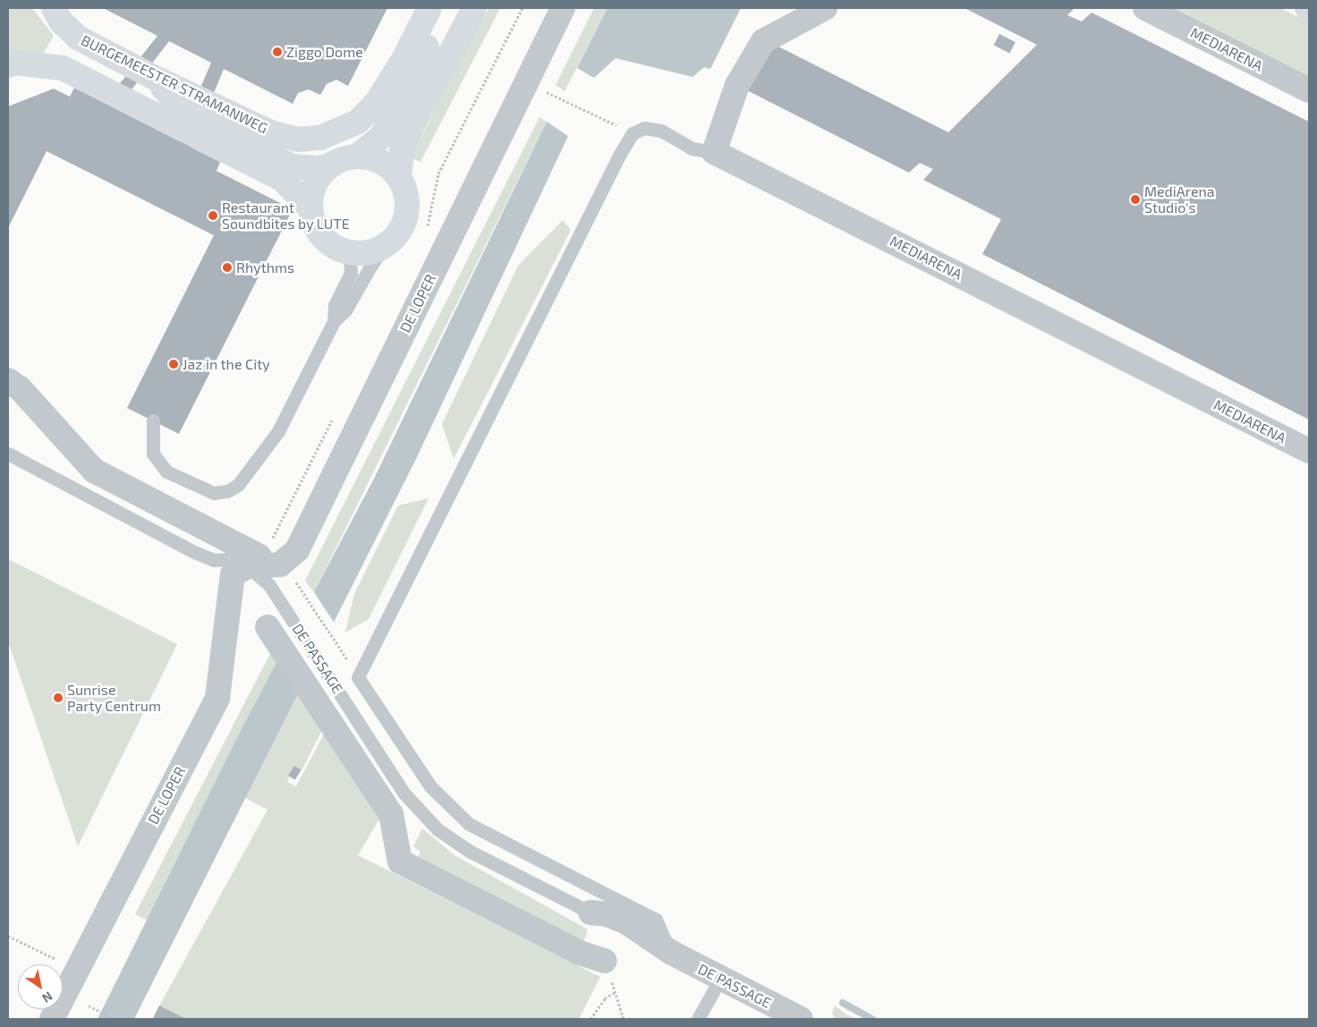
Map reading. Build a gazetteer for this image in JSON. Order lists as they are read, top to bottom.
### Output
{
  "streets": {
    "main road": ["BURGEMEESTER STRAMANWEG"],
    "street": ["MEDIARENA", "DE LOPER", "DE PASSAGE"]
  },
  "crossings": [
    ["DE LOPER", "DE PASSAGE"]
  ],
  "places": [
    "Ziggo Dome",
    "MediArena Studio's",
    "Restaurant Soundbites by LUTE",
    "Rhythms",
    "Jaz in the City",
    "Sunrise Party Centrum"
  ],
  "north": "bottom right"
}
